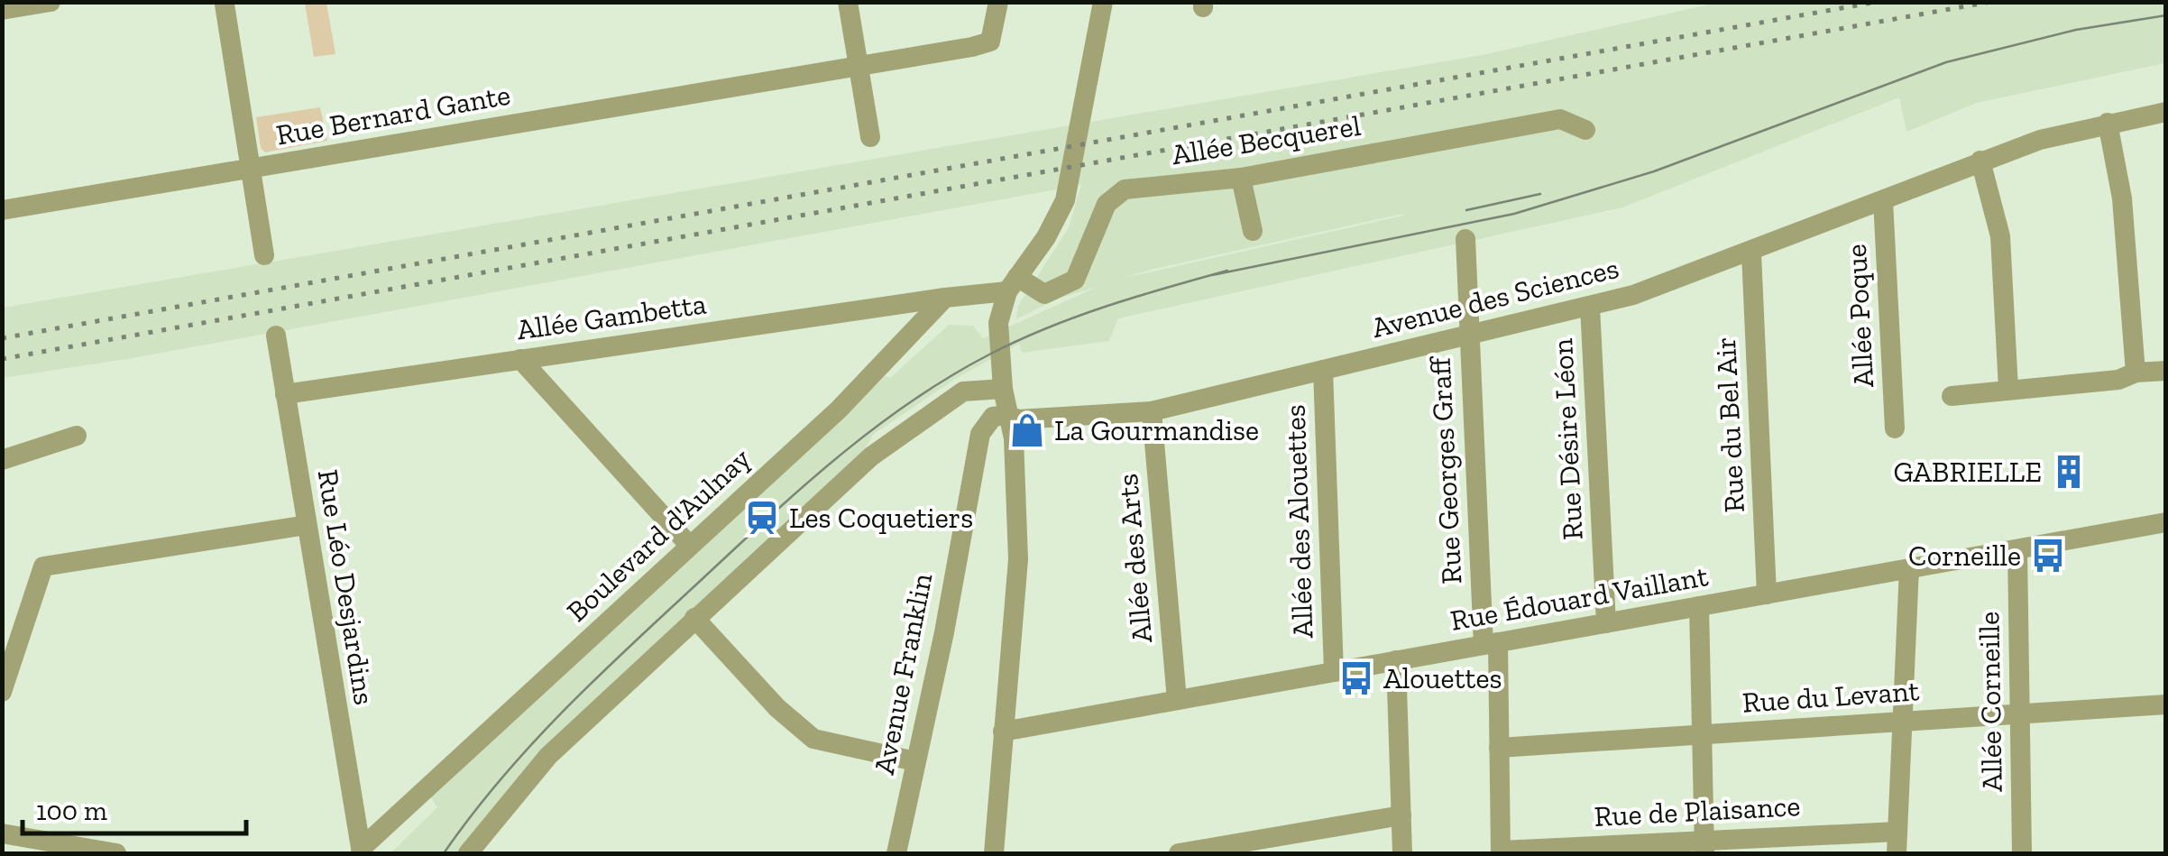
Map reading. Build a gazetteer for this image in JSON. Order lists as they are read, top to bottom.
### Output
{
  "streets": {
    "street": [
      "Rue Bernard Gante",
      "Allée Becquerel",
      "Avenue des Sciences",
      "Allée Poque",
      "Allée Gambetta",
      "Rue du Bel Air",
      "Rue Désire Léon",
      "Rue Georges Graff",
      "Allée des Alouettes",
      "Boulevard d'Aulnay",
      "Allée des Arts",
      "Rue Léo Desjardins",
      "Rue Édouard Vaillant",
      "Avenue Franklin",
      "Rue du Levant",
      "Allée Corneille",
      "Rue de Plaisance"
    ]
  },
  "crossings": [
    ["Avenue des Sciences", "Allée Poque"],
    ["Avenue des Sciences", "Rue du Bel Air"],
    ["Avenue des Sciences", "Rue Désire Léon"],
    ["Avenue des Sciences", "Rue Georges Graff"],
    ["Avenue des Sciences", "Allée des Alouettes"],
    ["Avenue des Sciences", "Allée des Arts"],
    ["Avenue des Sciences", "Avenue Franklin"],
    ["Allée Gambetta", "Boulevard d'Aulnay"],
    ["Allée Gambetta", "Rue Léo Desjardins"],
    ["Rue du Bel Air", "Rue Édouard Vaillant"],
    ["Rue Désire Léon", "Rue Édouard Vaillant"],
    ["Rue Georges Graff", "Rue Édouard Vaillant"],
    ["Rue Georges Graff", "Rue du Levant"],
    ["Rue Georges Graff", "Rue de Plaisance"],
    ["Allée des Alouettes", "Rue Édouard Vaillant"],
    ["Boulevard d'Aulnay", "Rue Léo Desjardins"],
    ["Allée des Arts", "Rue Édouard Vaillant"],
    ["Rue Édouard Vaillant", "Allée Corneille"],
    ["Rue du Levant", "Allée Corneille"]
  ],
  "places": {
    "shop": ["La Gourmandise"],
    "building": ["GABRIELLE"],
    "station": ["Les Coquetiers"],
    "bus stop": ["Corneille", "Alouettes"]
  },
  "scale_bar": "100 m"
}
